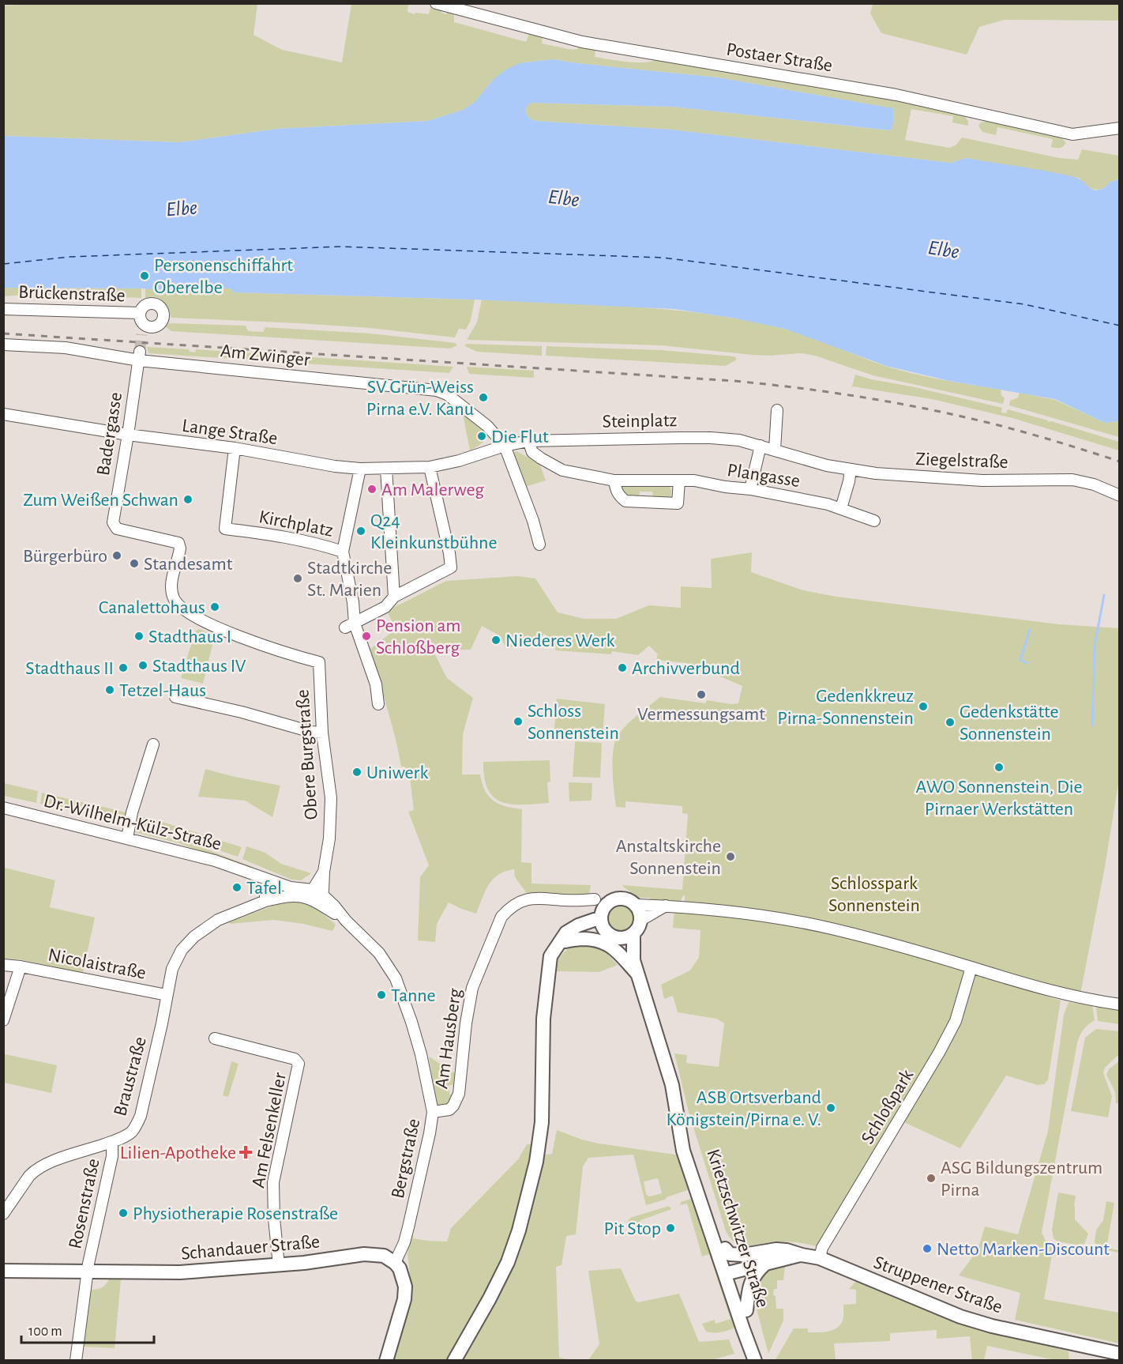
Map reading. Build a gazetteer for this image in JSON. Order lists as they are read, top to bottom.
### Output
{
  "streets": {
    "main road": ["Krietzschwitzer Straße", "Schandauer Straße", "Struppener Straße"],
    "street": [
      "Postaer Straße",
      "Brückenstraße",
      "Am Zwinger",
      "Steinplatz",
      "Lange Straße",
      "Badergasse",
      "Ziegelstraße",
      "Plangasse",
      "Kirchplatz",
      "Obere Burgstraße",
      "Dr.-Wilhelm-Külz-Straße",
      "Nicolaistraße",
      "Am Hausberg",
      "Braustraße",
      "Schloßpark",
      "Am Felsenkeller",
      "Bergstraße",
      "Rosenstraße"
    ]
  },
  "crossings": [
    ["Am Zwinger", "Steinplatz"],
    ["Am Zwinger", "Badergasse"],
    ["Steinplatz", "Lange Straße"],
    ["Steinplatz", "Ziegelstraße"],
    ["Steinplatz", "Plangasse"],
    ["Lange Straße", "Badergasse"],
    ["Lange Straße", "Kirchplatz"],
    ["Badergasse", "Obere Burgstraße"],
    ["Obere Burgstraße", "Bergstraße"],
    ["Dr.-Wilhelm-Külz-Straße", "Braustraße"],
    ["Nicolaistraße", "Braustraße"],
    ["Am Hausberg", "Bergstraße"],
    ["Braustraße", "Rosenstraße"],
    ["Schloßpark", "Struppener Straße"],
    ["Am Felsenkeller", "Schandauer Straße"],
    ["Bergstraße", "Schandauer Straße"],
    ["Rosenstraße", "Schandauer Straße"],
    ["Krietzschwitzer Straße", "Struppener Straße"]
  ],
  "water": ["Elbe"],
  "parks": ["Schlosspark Sonnenstein"],
  "places": {
    "other": [
      "Personenschiffahrt Oberelbe",
      "SV Grün-Weiss Pirna e.V. Kanu",
      "Die Flut",
      "Am Malerweg",
      "Zum Weißen Schwan",
      "Q24 Kleinkunstbühne",
      "Bürgerbüro",
      "Standesamt",
      "Stadtkirche St. Marien",
      "Canalettohaus",
      "Stadthaus I",
      "Pension am Schloßberg",
      "Niederes Werk",
      "Stadthaus IV",
      "Stadthaus II",
      "Archivverbund",
      "Tetzel-Haus",
      "Vermessungsamt",
      "Gedenkkreuz Pirna-Sonnenstein",
      "Schloss Sonnenstein",
      "Gedenkstätte Sonnenstein",
      "AWO Sonnenstein, Die Pirnaer Werkstätten",
      "Uniwerk",
      "Anstaltskirche Sonnenstein",
      "Tafel",
      "Tanne",
      "ASB Ortsverband Königstein/Pirna e. V.",
      "ASG Bildungszentrum Pirna",
      "Physiotherapie Rosenstraße",
      "Pit Stop",
      "Netto Marken-Discount"
    ],
    "health": ["Lilien-Apotheke"]
  },
  "scale_bar": "100 m"
}
